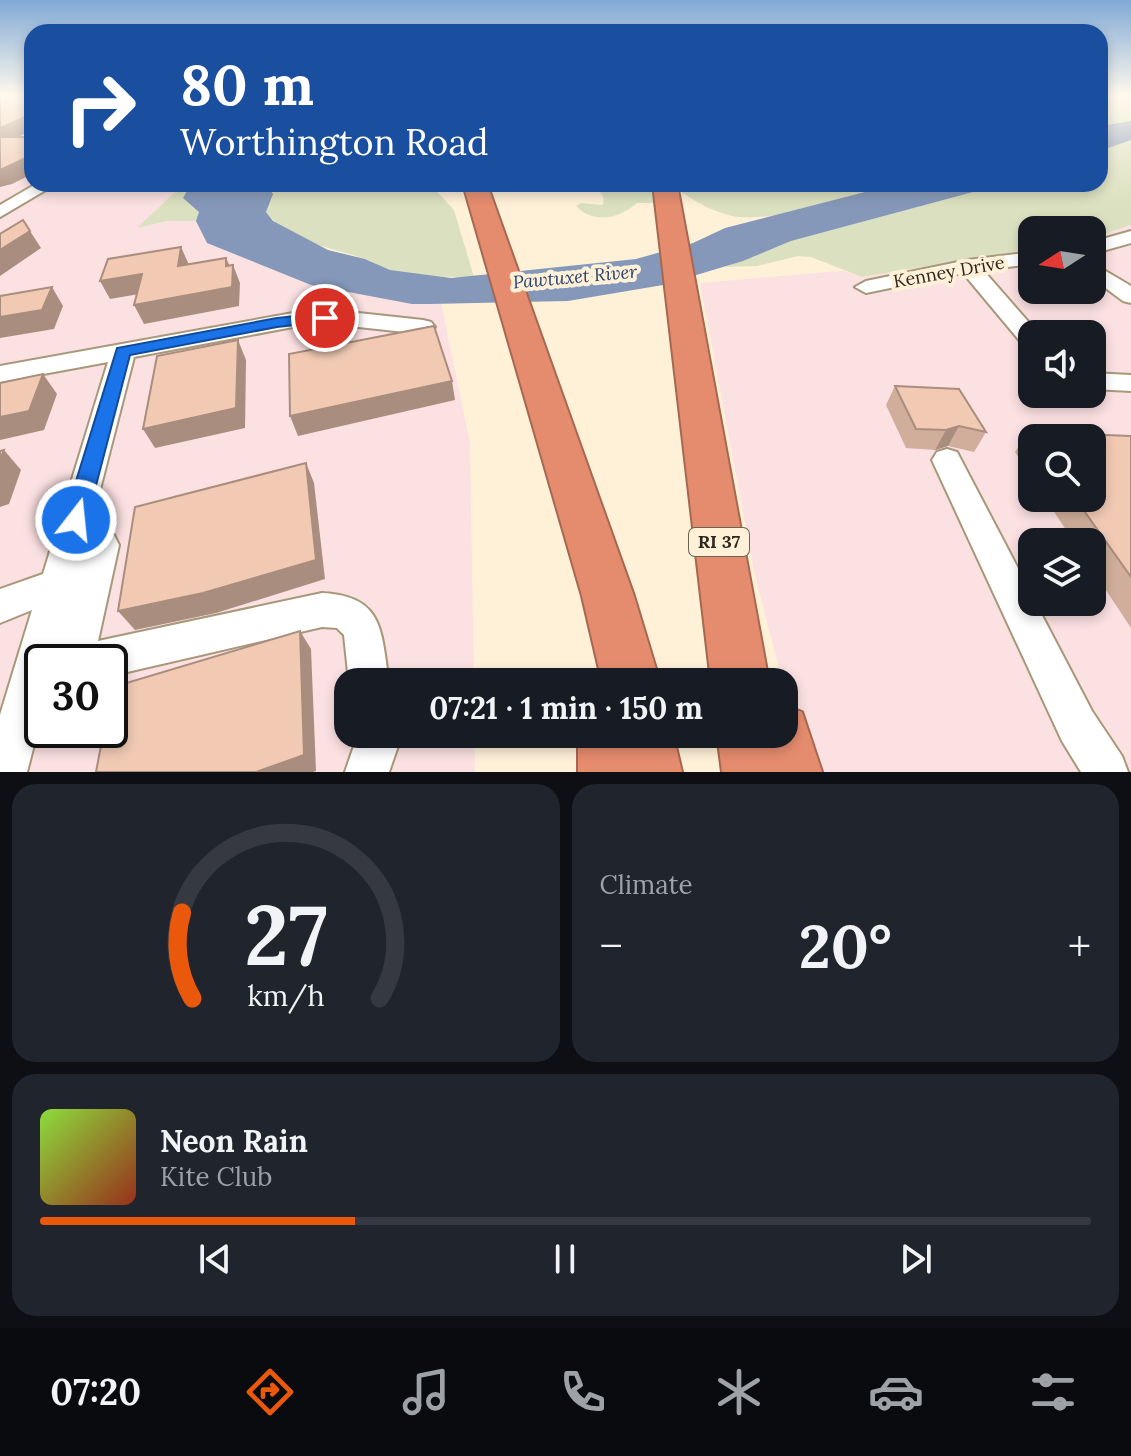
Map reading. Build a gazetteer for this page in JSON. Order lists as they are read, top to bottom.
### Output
{
  "streets": {
    "highway": ["RI 37"],
    "street": ["Kenney Drive"]
  },
  "water": ["Pawtuxet River"],
  "north": "left",
  "page": {
    "turn": ["80 m", "Worthington Road"],
    "limit": "30",
    "trip": "07:21 · 1 min · 150 m",
    "tile": "Climate",
    "heat": ["−", "20°", "+"],
    "song": ["Neon Rain", "Kite Club"],
    "tabs": "07:20",
    "gauge": ["27", "km/h"]
  }
}
